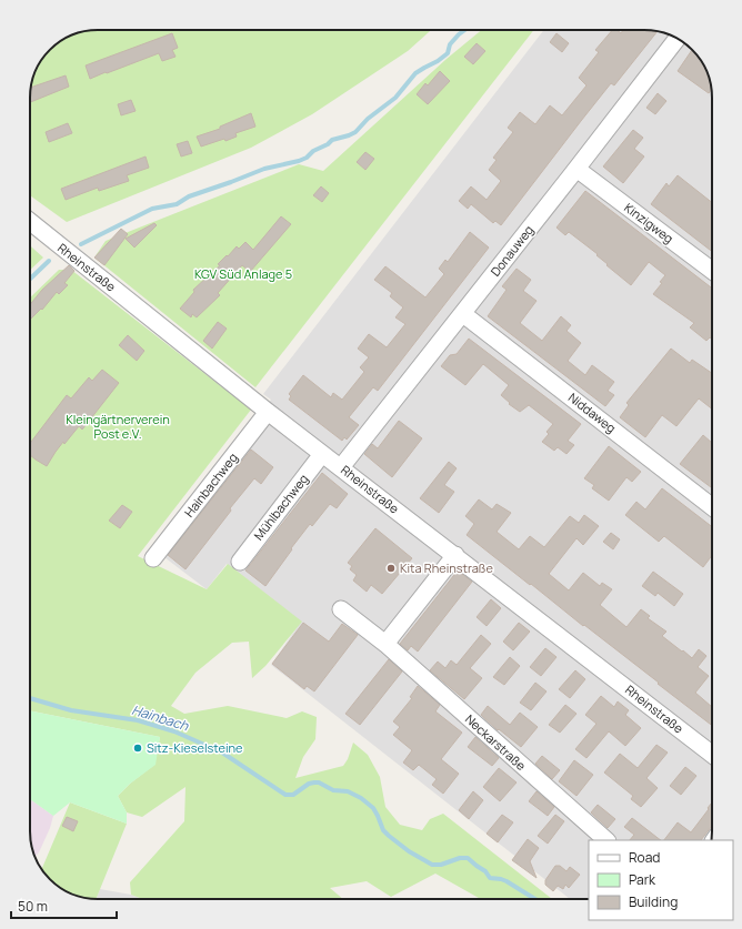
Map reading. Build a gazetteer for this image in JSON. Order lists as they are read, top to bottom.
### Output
{
  "streets": {
    "street": [
      "Kinzigweg",
      "Donauweg",
      "Rheinstraße",
      "Niddaweg",
      "Hainbachweg",
      "Mühlbachweg",
      "Neckarstraße"
    ]
  },
  "crossings": [
    ["Kinzigweg", "Donauweg"],
    ["Donauweg", "Rheinstraße"],
    ["Donauweg", "Niddaweg"],
    ["Rheinstraße", "Hainbachweg"],
    ["Rheinstraße", "Mühlbachweg"]
  ],
  "water": ["Hainbach"],
  "parks": ["KGV Süd Anlage 5", "Kleingärtnerverein Post e.V."],
  "places": ["Kita Rheinstraße", "Sitz-Kieselsteine"],
  "legend": ["Road", "Park", "Building"],
  "scale_bar": "50 m"
}
